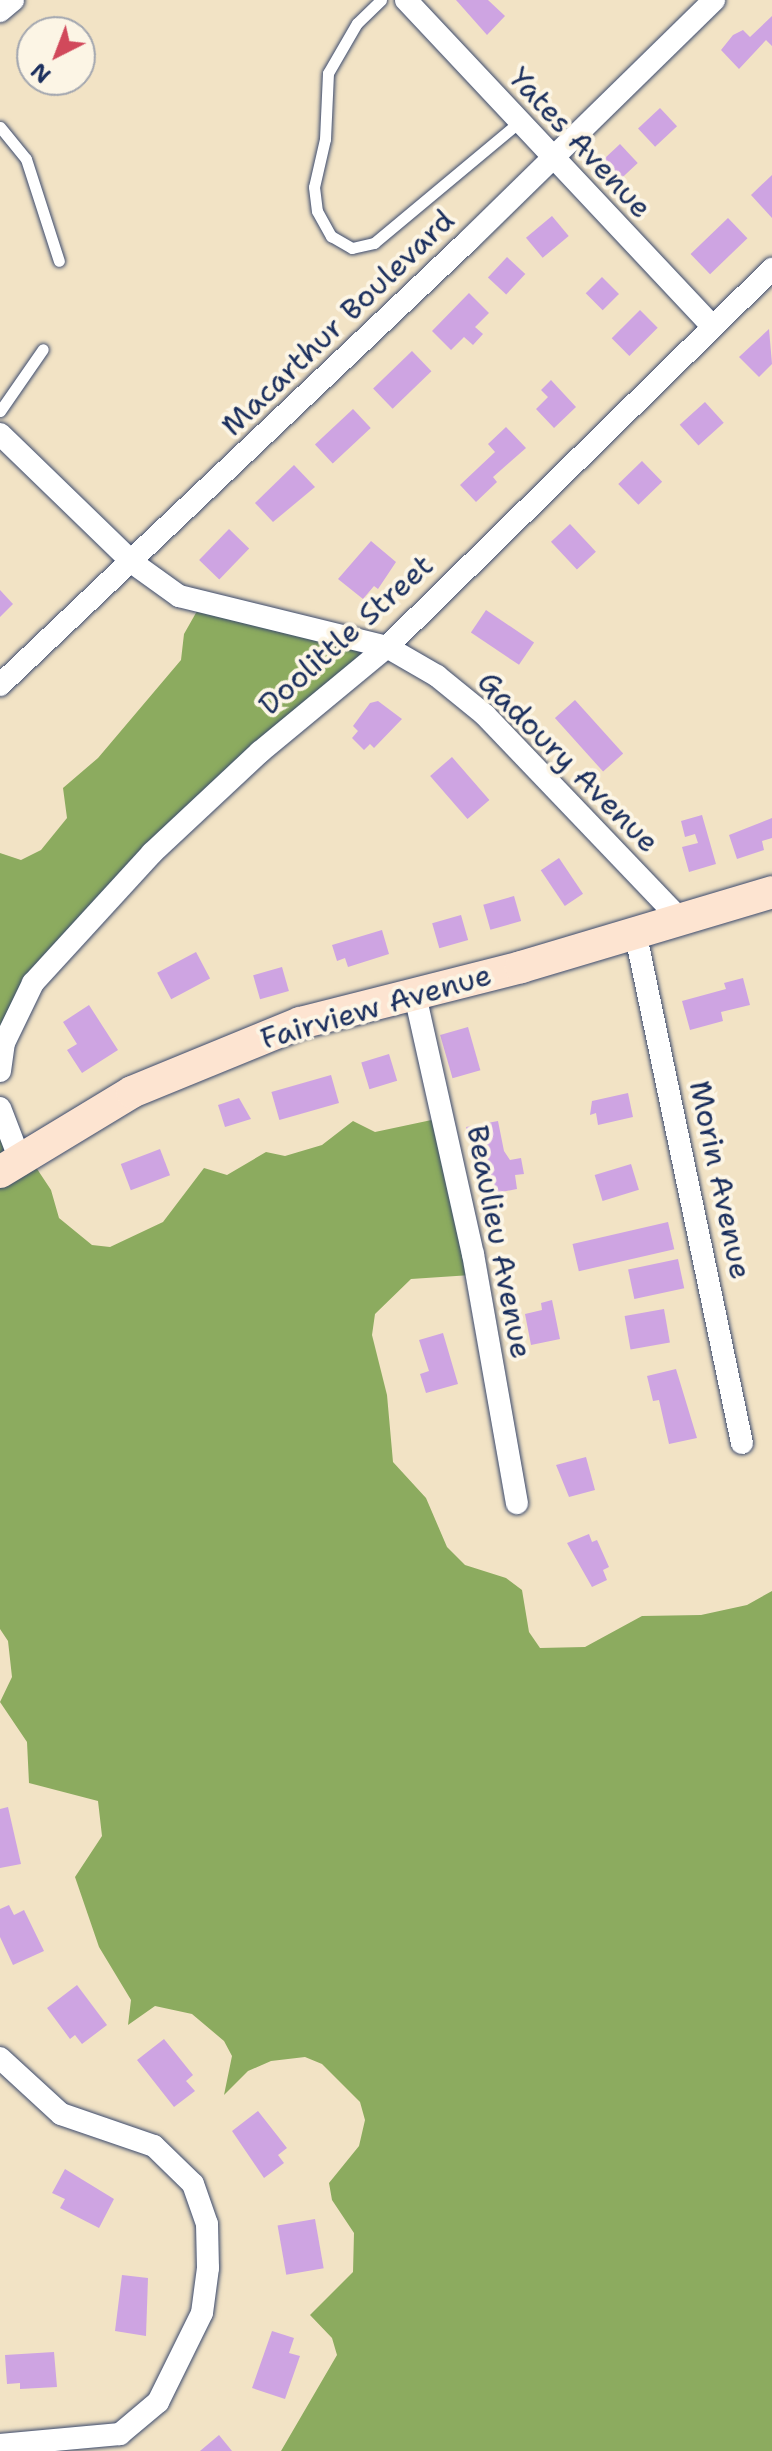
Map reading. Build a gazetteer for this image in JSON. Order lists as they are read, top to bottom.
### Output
{
  "streets": {
    "main road": ["Fairview Avenue"],
    "street": [
      "Yates Avenue",
      "Macarthur Boulevard",
      "Doolittle Street",
      "Gadoury Avenue",
      "Morin Avenue",
      "Beaulieu Avenue"
    ]
  },
  "crossings": [
    ["Yates Avenue", "Macarthur Boulevard"],
    ["Yates Avenue", "Doolittle Street"],
    ["Macarthur Boulevard", "Gadoury Avenue"],
    ["Doolittle Street", "Gadoury Avenue"],
    ["Gadoury Avenue", "Fairview Avenue"],
    ["Fairview Avenue", "Morin Avenue"],
    ["Fairview Avenue", "Beaulieu Avenue"]
  ],
  "north": "bottom left"
}
